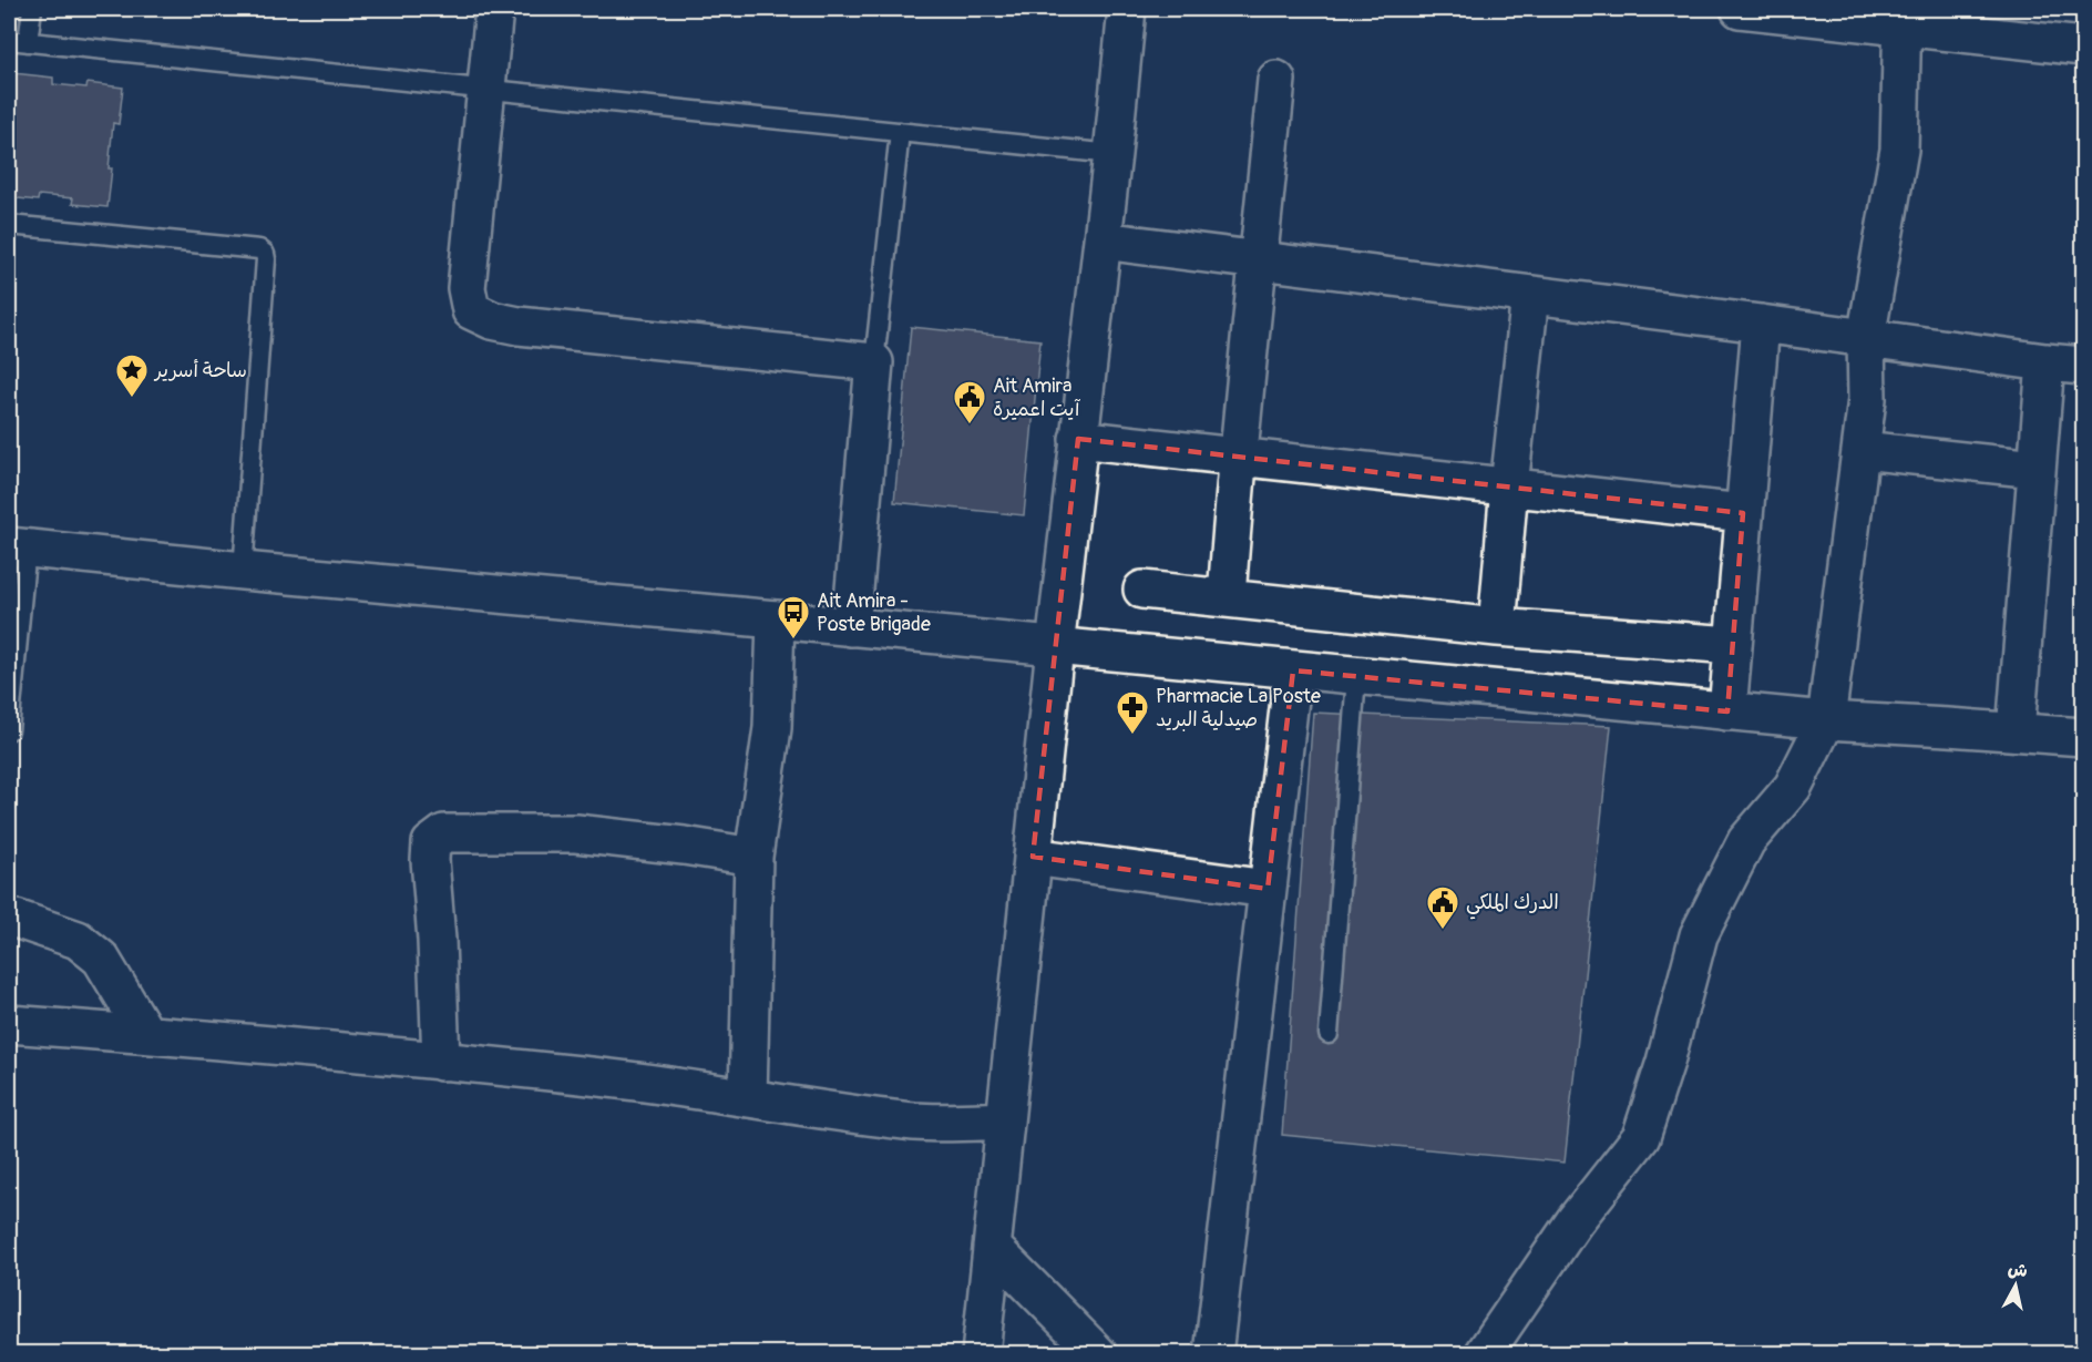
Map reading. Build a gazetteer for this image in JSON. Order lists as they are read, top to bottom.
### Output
{
  "places": {
    "place": ["ساحة أسرير"],
    "public building": ["Ait Amira آيت اعميرة", "الدرك الملكي"],
    "bus stop": ["Ait Amira - Poste Brigade"],
    "pharmacy": ["Pharmacie La Poste صيدلية البريد"]
  },
  "north": "top"
}
